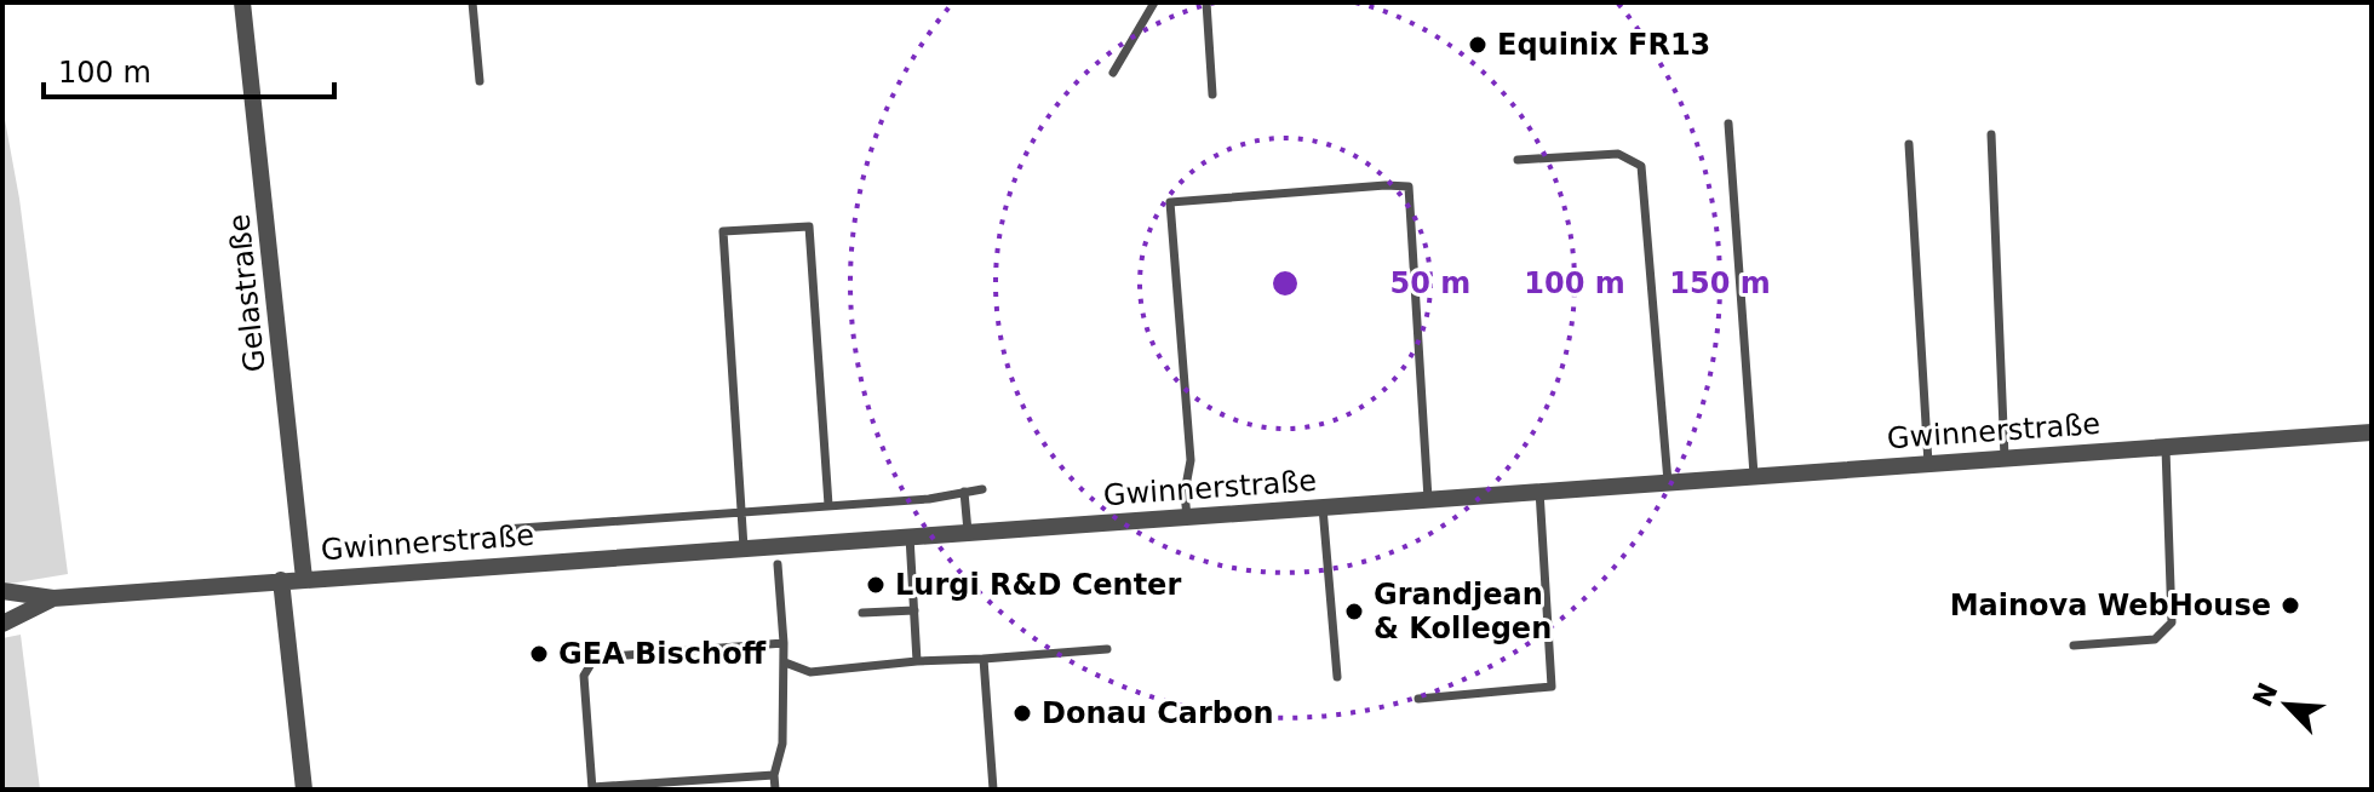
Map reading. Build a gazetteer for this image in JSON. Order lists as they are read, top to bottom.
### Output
{
  "streets": {
    "street": ["Gelastraße", "Gwinnerstraße"]
  },
  "crossings": [
    ["Gelastraße", "Gwinnerstraße"]
  ],
  "places": [
    "Equinix FR13",
    "Lurgi R&D Center",
    "Mainova WebHouse",
    "Grandjean & Kollegen",
    "GEA Bischoff",
    "Donau Carbon"
  ],
  "scale_bar": "100 m",
  "north": "top left",
  "rings": ["50 m", "100 m", "150 m"]
}
